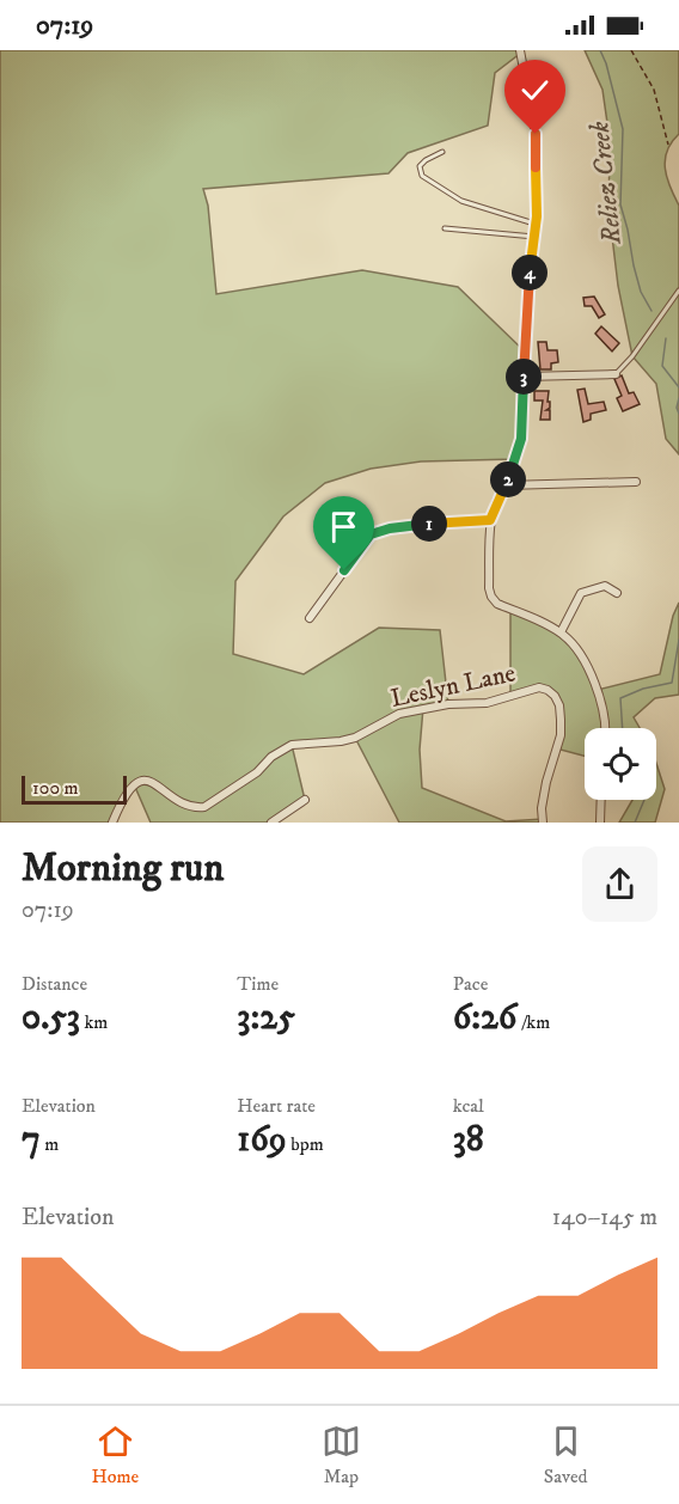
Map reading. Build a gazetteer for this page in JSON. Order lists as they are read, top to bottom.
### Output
{
  "streets": {
    "street": ["Leslyn Lane"]
  },
  "water": ["Reliez Creek"],
  "scale_bar": "100 m",
  "page": {
    "status": "07:19",
    "pins": [
      "4",
      "3",
      "2",
      "1"
    ],
    "scale": "100 m",
    "heading": ["Morning run", "07:19"],
    "stats": [
      ["Distance", "0.53 km"],
      ["Time", "3:25"],
      ["Pace", "6:26 /km"],
      ["Elevation", "7 m"],
      ["Heart rate", "169 bpm"],
      ["kcal", "38"]
    ],
    "chart": ["Elevation", "140–145 m"],
    "tabs": ["Home", "Map", "Saved"]
  }
}
